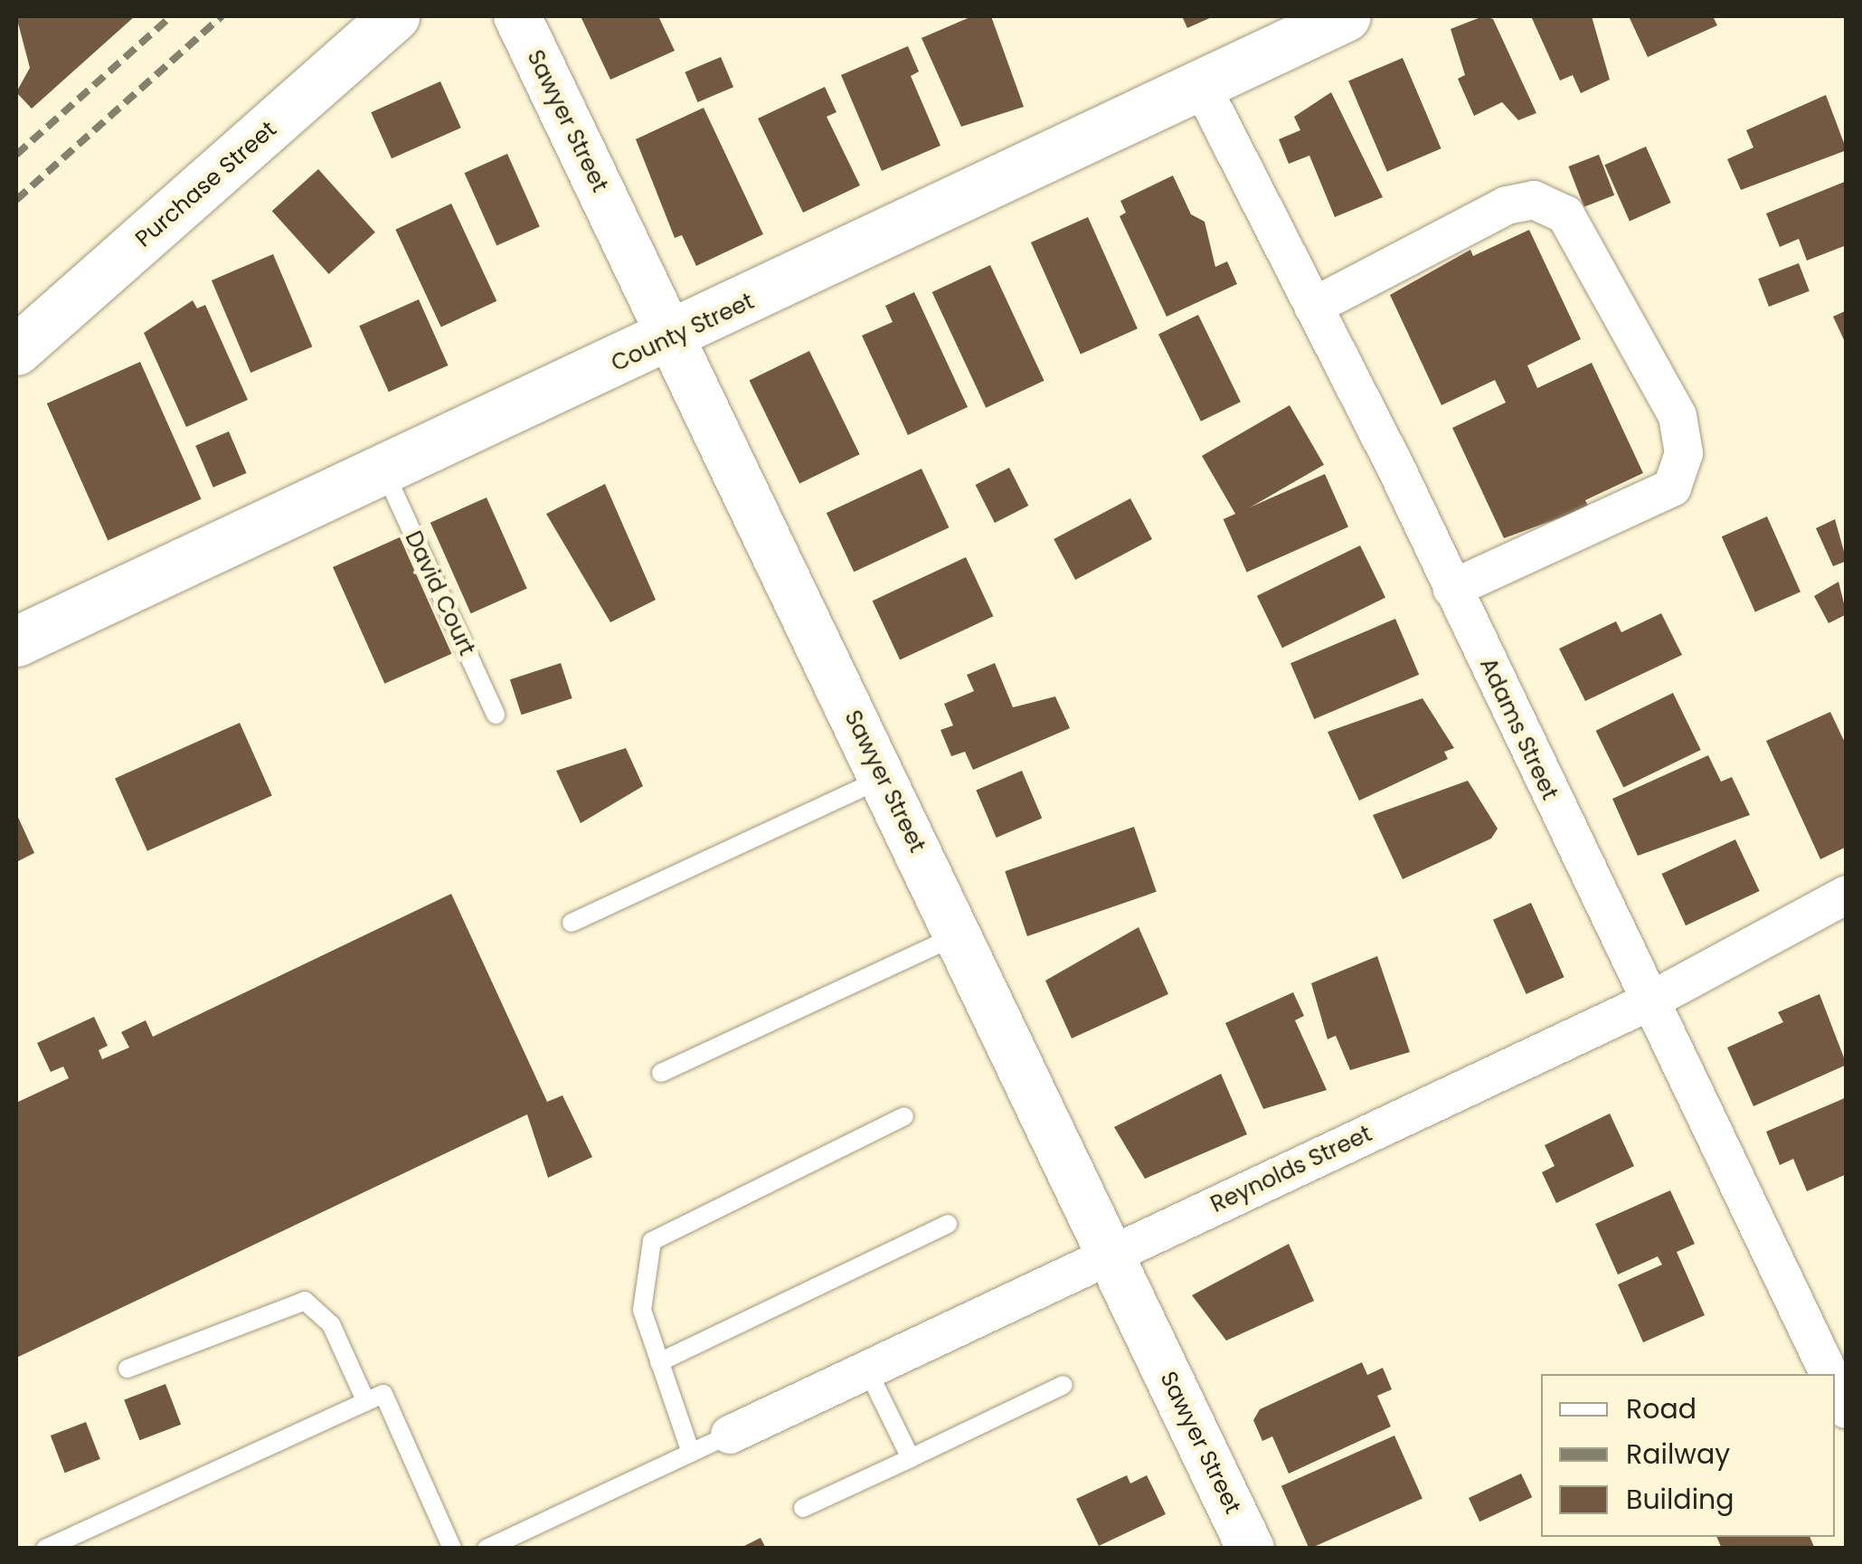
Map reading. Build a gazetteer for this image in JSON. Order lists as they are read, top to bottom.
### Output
{
  "streets": {
    "main road": ["Purchase Street", "County Street"],
    "street": ["Sawyer Street", "Adams Street", "Reynolds Street"],
    "lane": ["David Court"]
  },
  "crossings": [
    ["Sawyer Street", "County Street"],
    ["Sawyer Street", "Reynolds Street"],
    ["County Street", "David Court"],
    ["County Street", "Adams Street"],
    ["Adams Street", "Reynolds Street"]
  ],
  "legend": ["Road", "Railway", "Building"]
}
